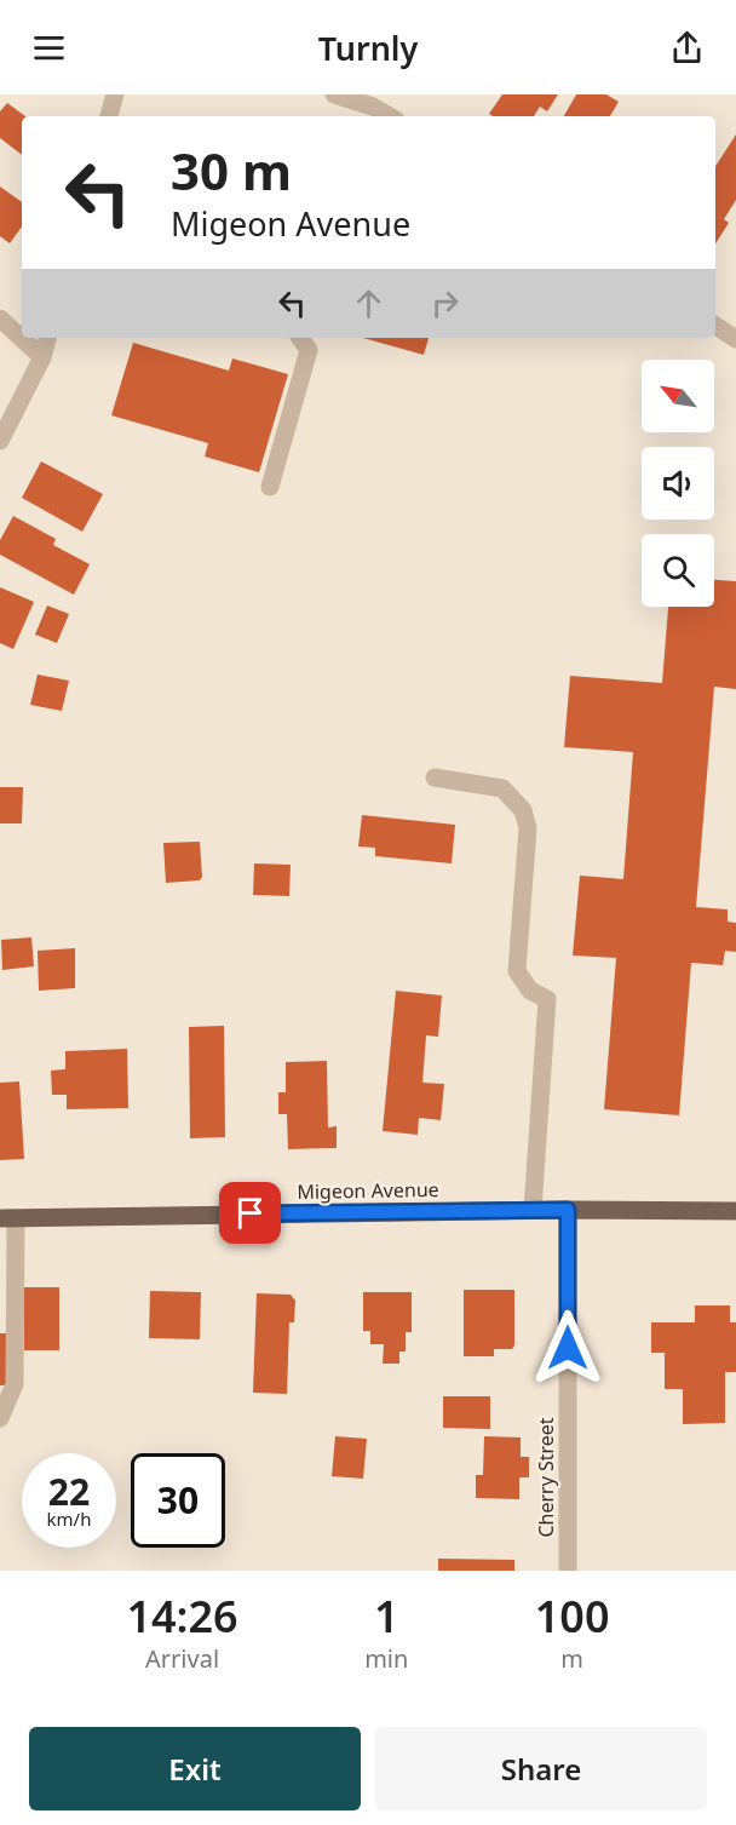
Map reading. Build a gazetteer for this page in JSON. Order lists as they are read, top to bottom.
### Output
{
  "streets": {
    "main road": ["Migeon Avenue"],
    "street": ["Cherry Street"]
  },
  "crossings": [
    ["Migeon Avenue", "Cherry Street"]
  ],
  "north": "top left",
  "page": {
    "header": "Turnly",
    "turn": ["30 m", "Migeon Avenue"],
    "speed": "22 km/h",
    "limit": "30",
    "eta": [
      "14:26",
      "Arrival",
      "1",
      "min",
      "100",
      "m"
    ],
    "buttons": ["Exit", "Share"]
  }
}
